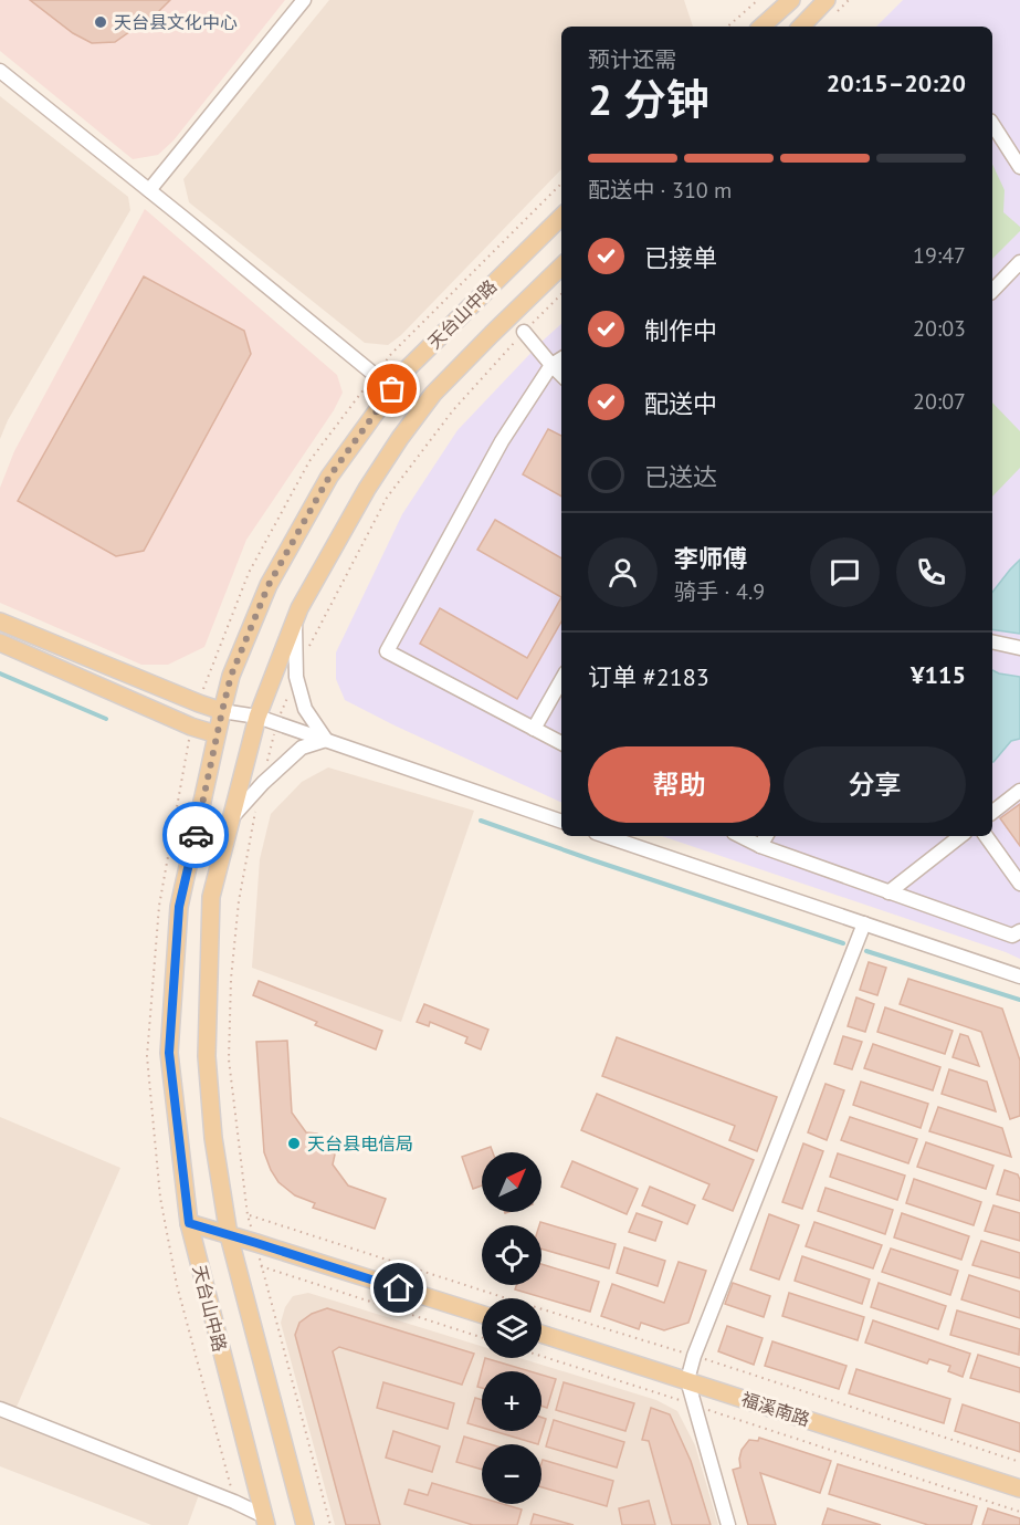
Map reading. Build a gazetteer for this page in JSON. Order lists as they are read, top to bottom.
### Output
{
  "streets": {
    "main road": ["天台山中路", "福溪南路"]
  },
  "places": ["天台县文化中心", "天台县电信局"],
  "north": "top right",
  "page": {
    "heading": ["2 分钟", "预计还需", "20:15–20:20"],
    "panel": [
      "李师傅",
      "骑手 · 4.9",
      "订单 #2183",
      "¥115"
    ],
    "bar": "配送中 · 310 m",
    "list": [
      ["已接单", "19:47"],
      ["制作中", "20:03"],
      ["配送中", "20:07"],
      "已送达"
    ],
    "buttons": ["帮助", "分享"],
    "map_buttons": ["+", "−"]
  }
}
